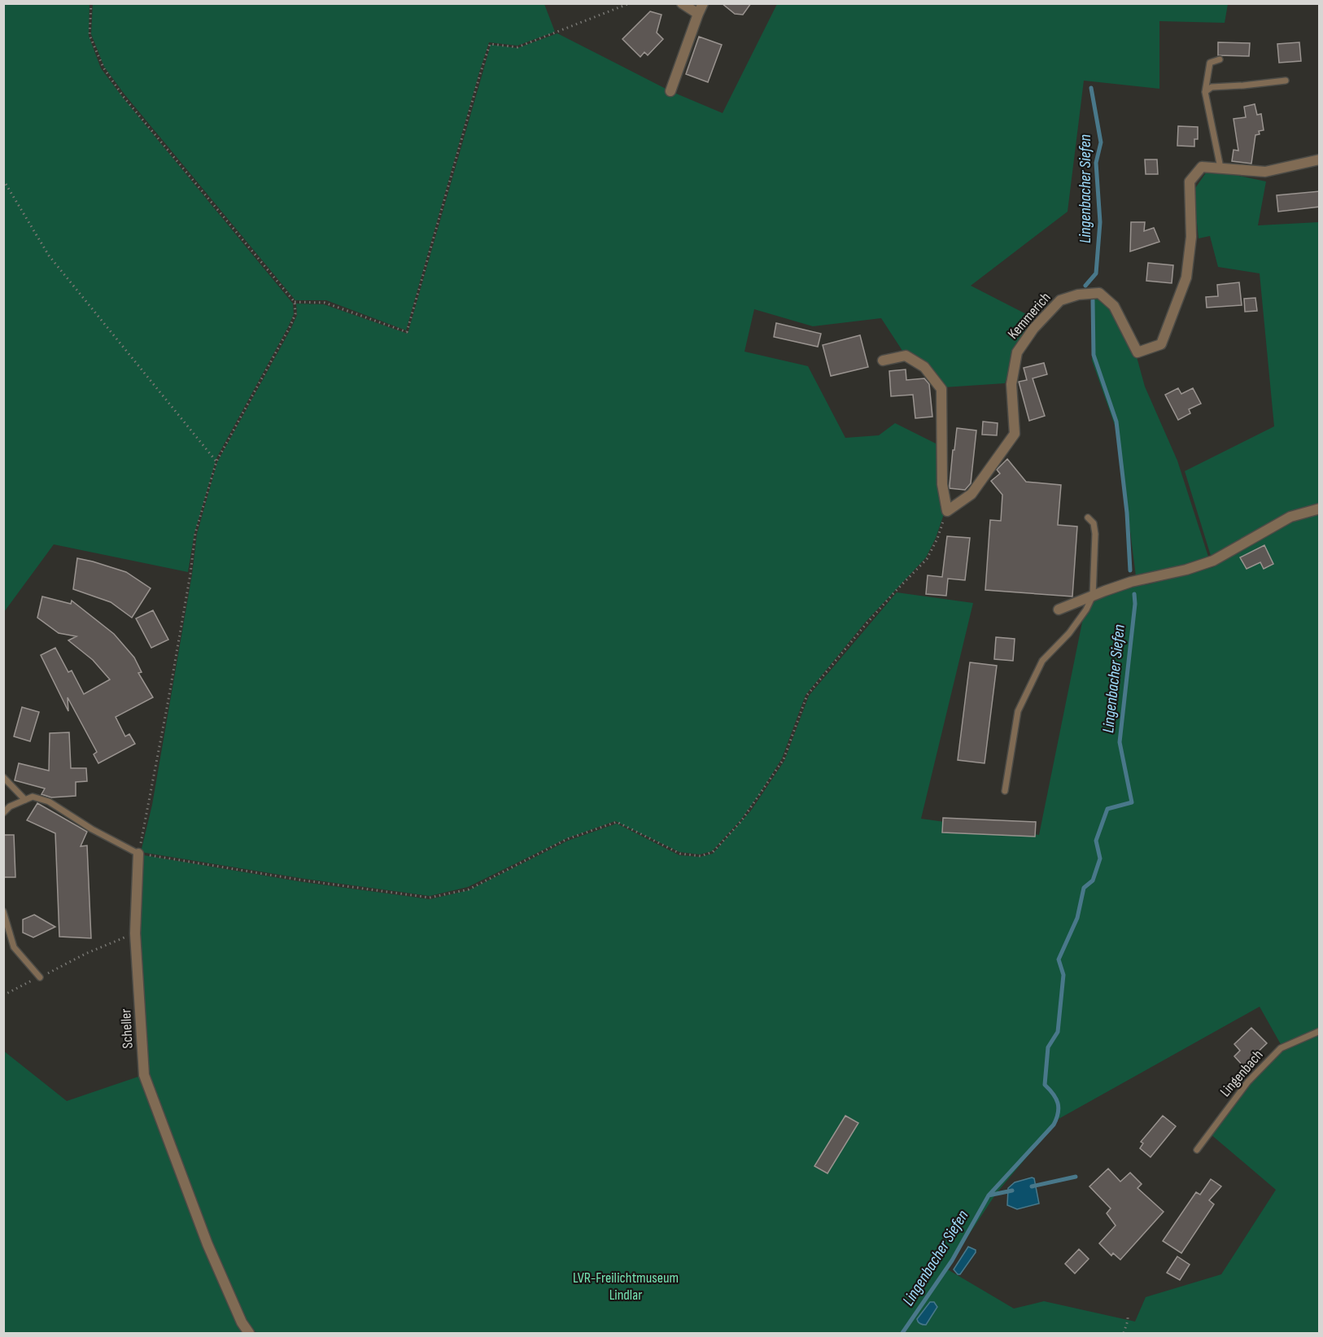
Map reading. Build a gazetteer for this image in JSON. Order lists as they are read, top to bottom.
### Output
{
  "streets": {
    "street": ["Kemmerich", "Scheller"],
    "lane": ["Lingenbach"]
  },
  "water": ["Lingenbacher Siefen"],
  "parks": ["LVR-Freilichtmuseum Lindlar"]
}
